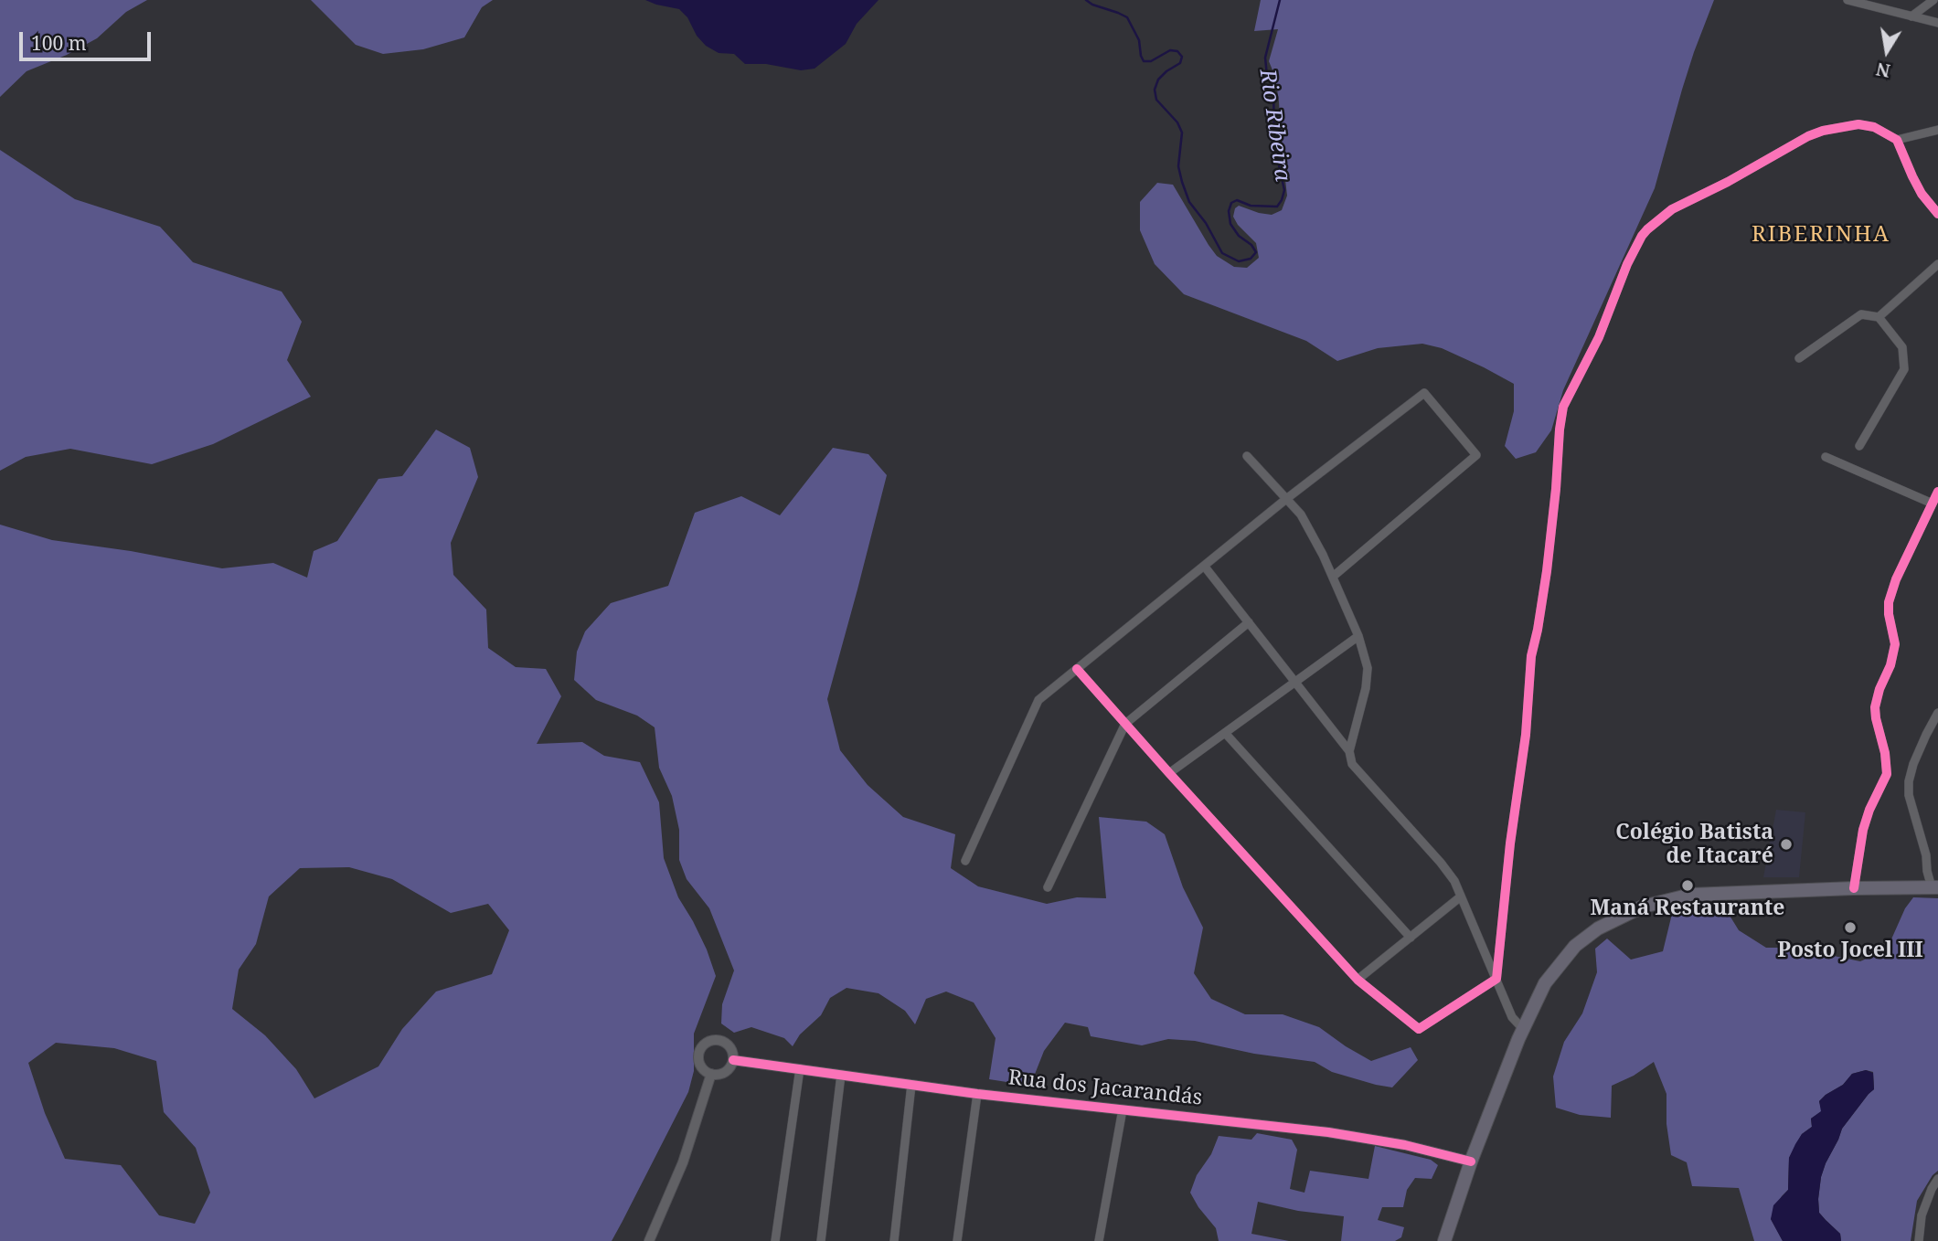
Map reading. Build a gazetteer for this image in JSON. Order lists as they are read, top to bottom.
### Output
{
  "streets": {
    "street": ["Rua dos Jacarandás"]
  },
  "districts": ["RIBERINHA"],
  "water": ["Rio Ribeira"],
  "places": ["Colégio Batista de Itacaré", "Maná Restaurante", "Posto Jocel III"],
  "scale_bar": "100 m",
  "north": "bottom"
}
